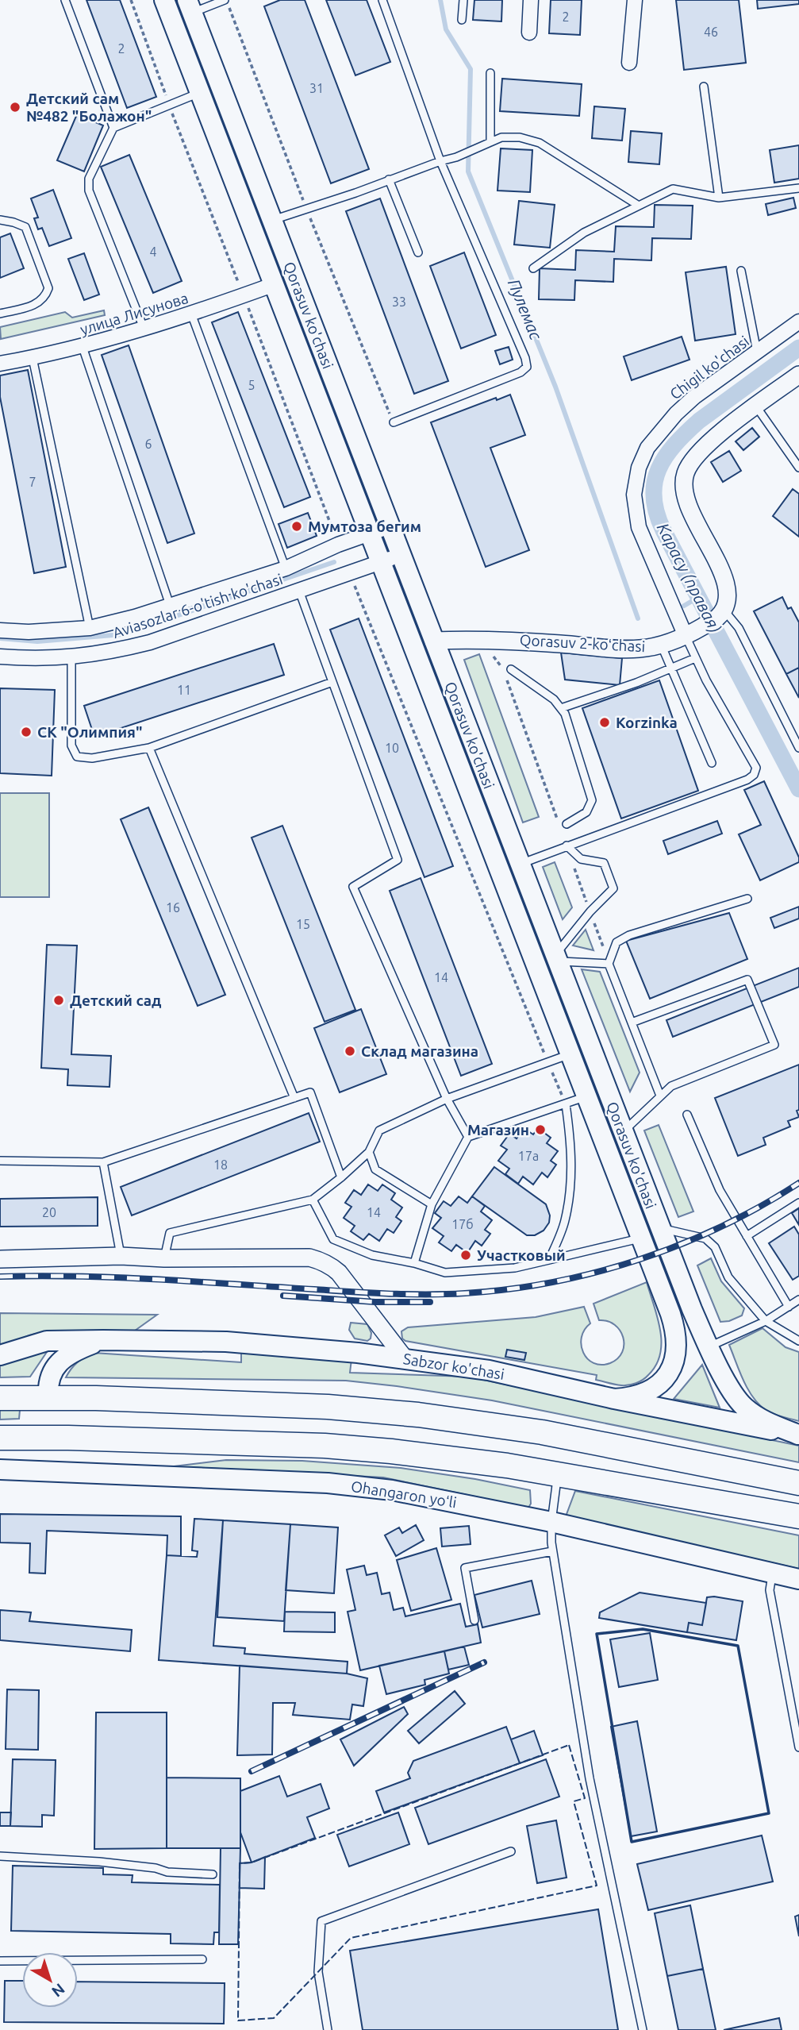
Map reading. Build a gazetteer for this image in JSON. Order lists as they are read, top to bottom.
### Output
{
  "streets": {
    "main road": ["Qorasuv ko'chasi", "Sabzor ko'chasi", "Ohangaron yoʻli"],
    "street": [
      "улица Лисунова",
      "Chigil ko'chasi",
      "Aviasozlar 6-o'tish ko'chasi",
      "Qorasuv 2-koʻchasi"
    ]
  },
  "crossings": [
    ["улица Лисунова", "Qorasuv ko'chasi"],
    ["Qorasuv ko'chasi", "Aviasozlar 6-o'tish ko'chasi"],
    ["Qorasuv ko'chasi", "Qorasuv 2-koʻchasi"],
    ["Qorasuv ko'chasi", "Sabzor ko'chasi"],
    ["Chigil ko'chasi", "Qorasuv 2-koʻchasi"]
  ],
  "water": ["Пулемас", "Карасу (правая)"],
  "places": [
    "Детский сам №482 \"Болажон\"",
    "Мумтоза бегим",
    "Korzinka",
    "СК \"Олимпия\"",
    "Детский сад",
    "Склад магазина",
    "Магазин",
    "Участковый"
  ],
  "house_numbers": [
    "2",
    "46",
    "2",
    "31",
    "4",
    "33",
    "5",
    "6",
    "7",
    "11",
    "10",
    "16",
    "15",
    "14",
    "17а",
    "18",
    "20",
    "14",
    "17б"
  ],
  "north": "bottom right"
}
